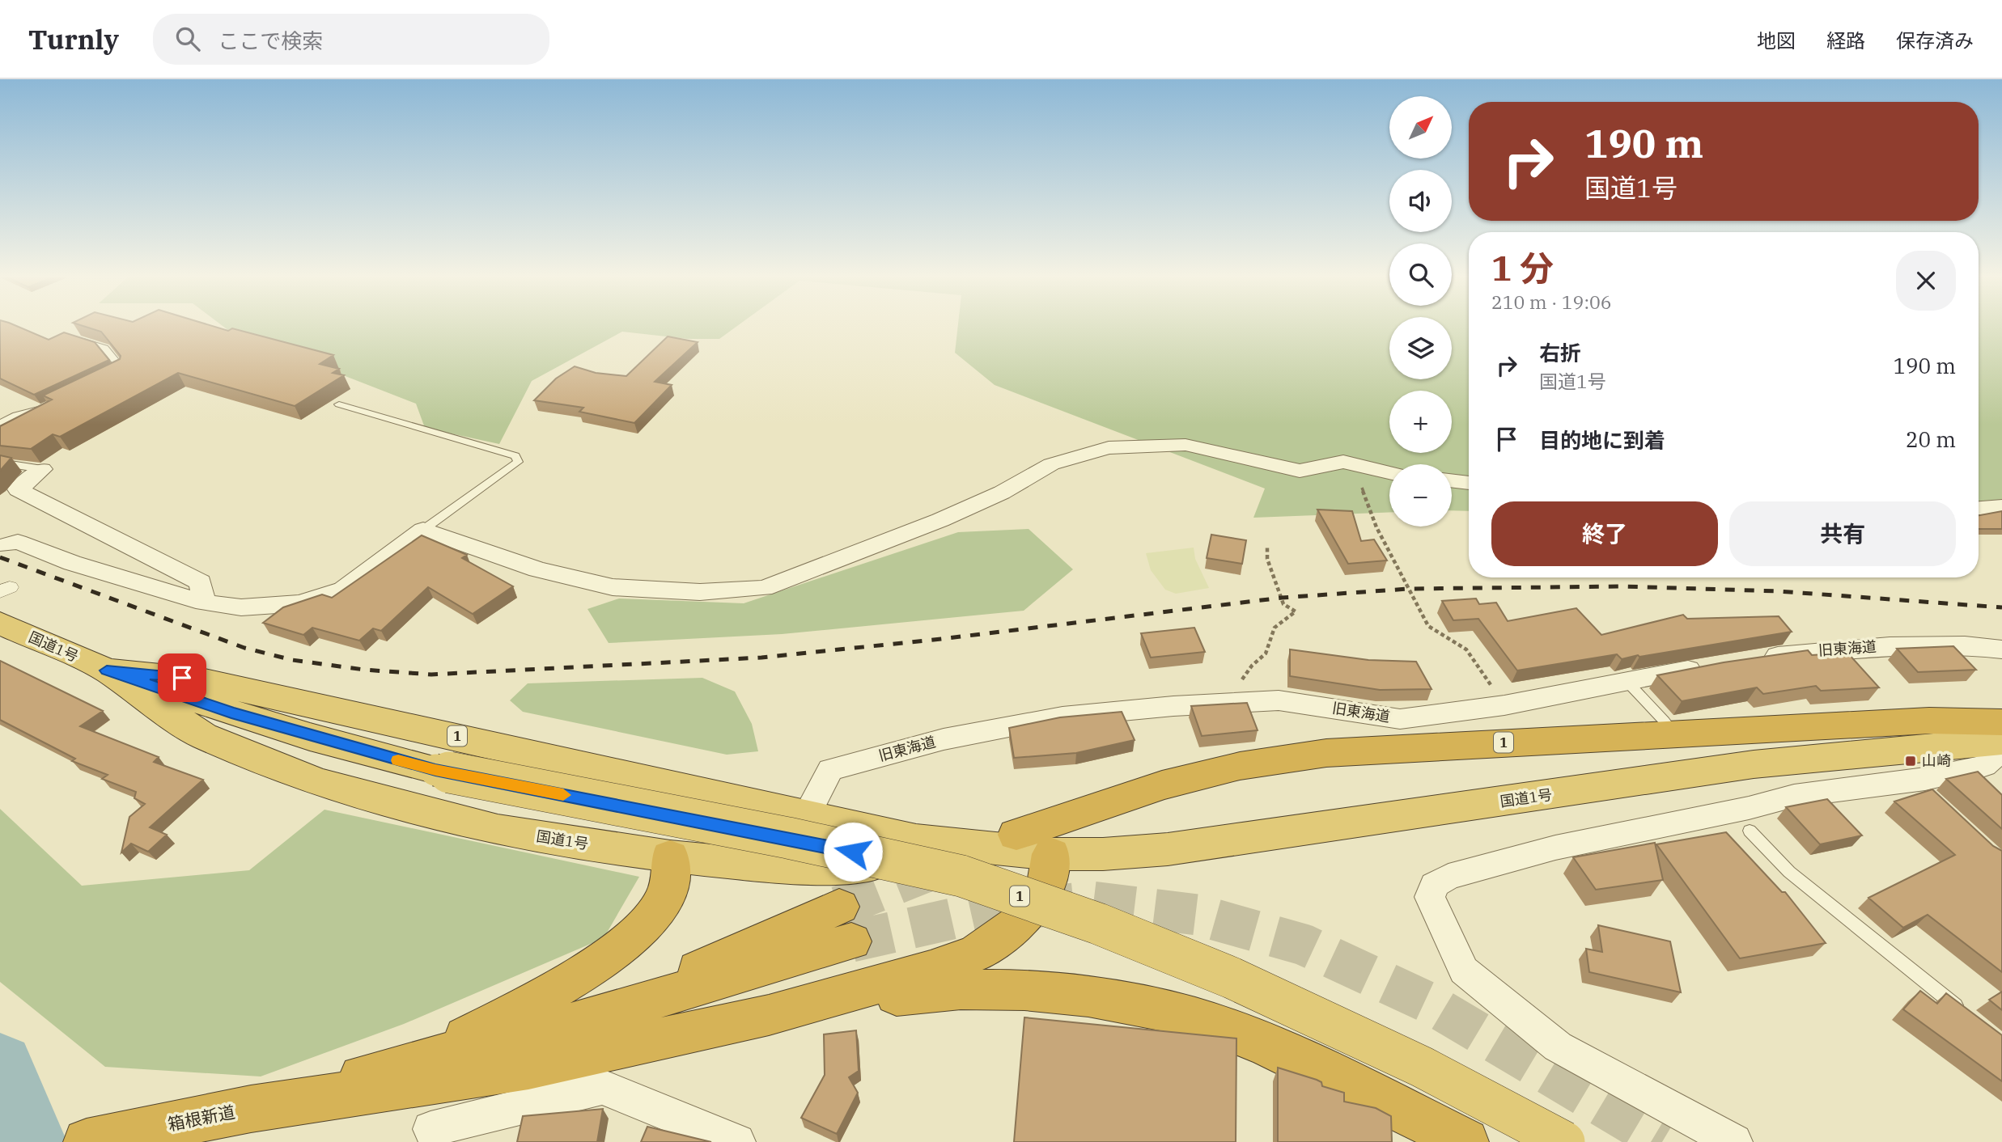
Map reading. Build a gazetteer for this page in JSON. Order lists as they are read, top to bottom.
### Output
{
  "streets": {
    "highway": ["国道1号", "1", "箱根新道"],
    "street": ["旧東海道"]
  },
  "crossings": [
    ["国道1号", "旧東海道"],
    ["国道1号", "1"],
    ["1", "箱根新道"]
  ],
  "places": {
    "transit": ["山崎"]
  },
  "north": "top right",
  "page": {
    "header": "Turnly",
    "search": "ここで検索",
    "nav": ["地図", "経路", "保存済み"],
    "map_buttons": ["+", "−"],
    "turn": ["190 m", "国道1号"],
    "heading": ["1 分", "210 m · 19:06"],
    "list": [
      {
        "name": "右折",
        "note": "国道1号",
        "value": "190 m"
      },
      {
        "name": "目的地に到着",
        "value": "20 m"
      }
    ],
    "buttons": ["終了", "共有"]
  }
}
